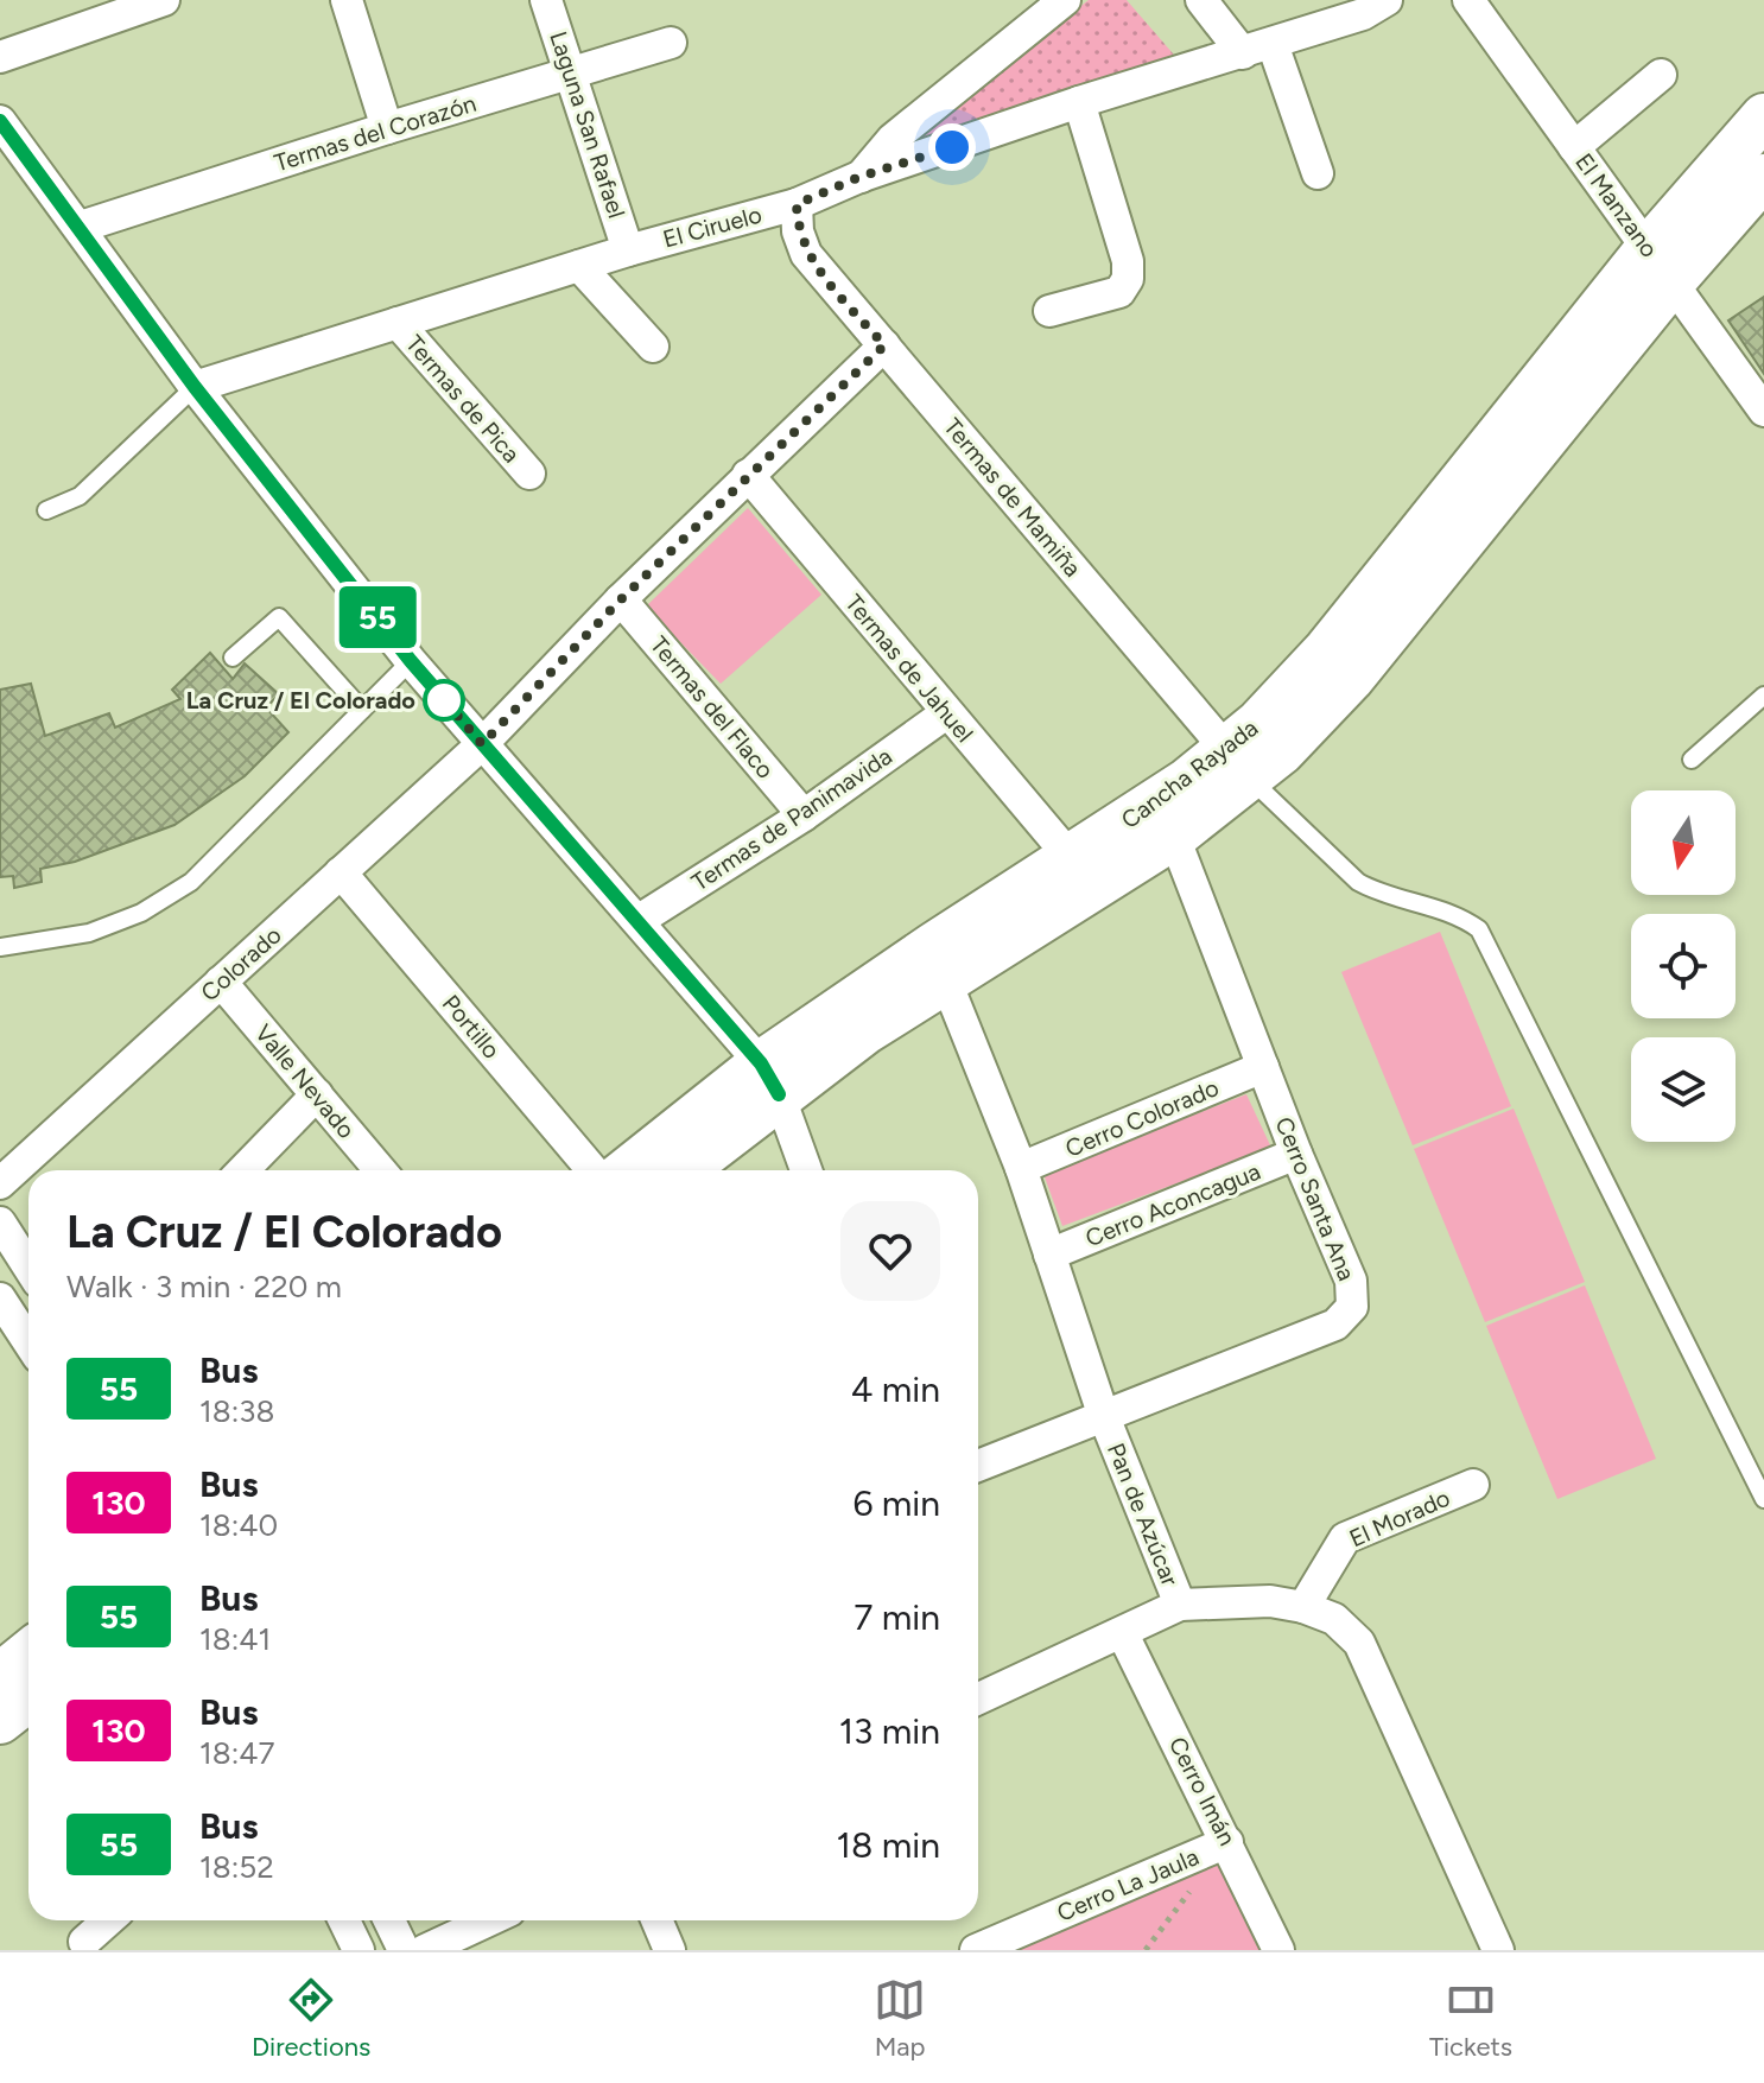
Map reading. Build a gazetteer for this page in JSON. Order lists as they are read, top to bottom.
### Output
{
  "streets": {
    "street": [
      "Laguna San Rafael",
      "Termas del Corazón",
      "El Manzano",
      "El Ciruelo",
      "Termas de Pica",
      "Termas de Mamiña",
      "Termas de Jahuel",
      "Termas del Flaco",
      "Cancha Rayada",
      "Termas de Panimavida",
      "Colorado",
      "Portillo",
      "Valle Nevado",
      "Cerro Colorado",
      "Cerro Santa Ana",
      "Cerro Aconcagua",
      "Pan de Azúcar",
      "El Morado",
      "Cerro Imán",
      "Cerro La Jaula"
    ]
  },
  "crossings": [
    ["Laguna San Rafael", "Termas del Corazón"],
    ["Laguna San Rafael", "El Ciruelo"],
    ["El Manzano", "Cancha Rayada"],
    ["El Ciruelo", "Termas de Pica"],
    ["El Ciruelo", "Termas de Mamiña"],
    ["Termas de Mamiña", "Cancha Rayada"],
    ["Termas de Mamiña", "Colorado"],
    ["Termas de Jahuel", "Cancha Rayada"],
    ["Termas de Jahuel", "Termas de Panimavida"],
    ["Termas de Jahuel", "Colorado"],
    ["Termas del Flaco", "Termas de Panimavida"],
    ["Termas del Flaco", "Colorado"],
    ["Cancha Rayada", "Cerro Santa Ana"],
    ["Cancha Rayada", "Pan de Azúcar"],
    ["Colorado", "Portillo"],
    ["Colorado", "Valle Nevado"],
    ["Cerro Colorado", "Cerro Santa Ana"],
    ["Cerro Colorado", "Pan de Azúcar"],
    ["Cerro Santa Ana", "Cerro Aconcagua"],
    ["Cerro Santa Ana", "Pan de Azúcar"],
    ["Cerro Aconcagua", "Pan de Azúcar"],
    ["Pan de Azúcar", "El Morado"],
    ["Cerro Imán", "Cerro La Jaula"]
  ],
  "places": ["La Cruz / El Colorado"],
  "lines": ["bus line 55"],
  "north": "bottom",
  "page": {
    "on_map": "55",
    "heading": ["La Cruz / El Colorado", "Walk · 3 min · 220 m"],
    "list": [
      {
        "mark": "55",
        "name": "Bus",
        "note": "18:38",
        "value": "4 min"
      },
      {
        "mark": "130",
        "name": "Bus",
        "note": "18:40",
        "value": "6 min"
      },
      {
        "mark": "55",
        "name": "Bus",
        "note": "18:41",
        "value": "7 min"
      },
      {
        "mark": "130",
        "name": "Bus",
        "note": "18:47",
        "value": "13 min"
      },
      {
        "mark": "55",
        "name": "Bus",
        "note": "18:52",
        "value": "18 min"
      }
    ],
    "tabs": ["Directions", "Map", "Tickets"]
  }
}
